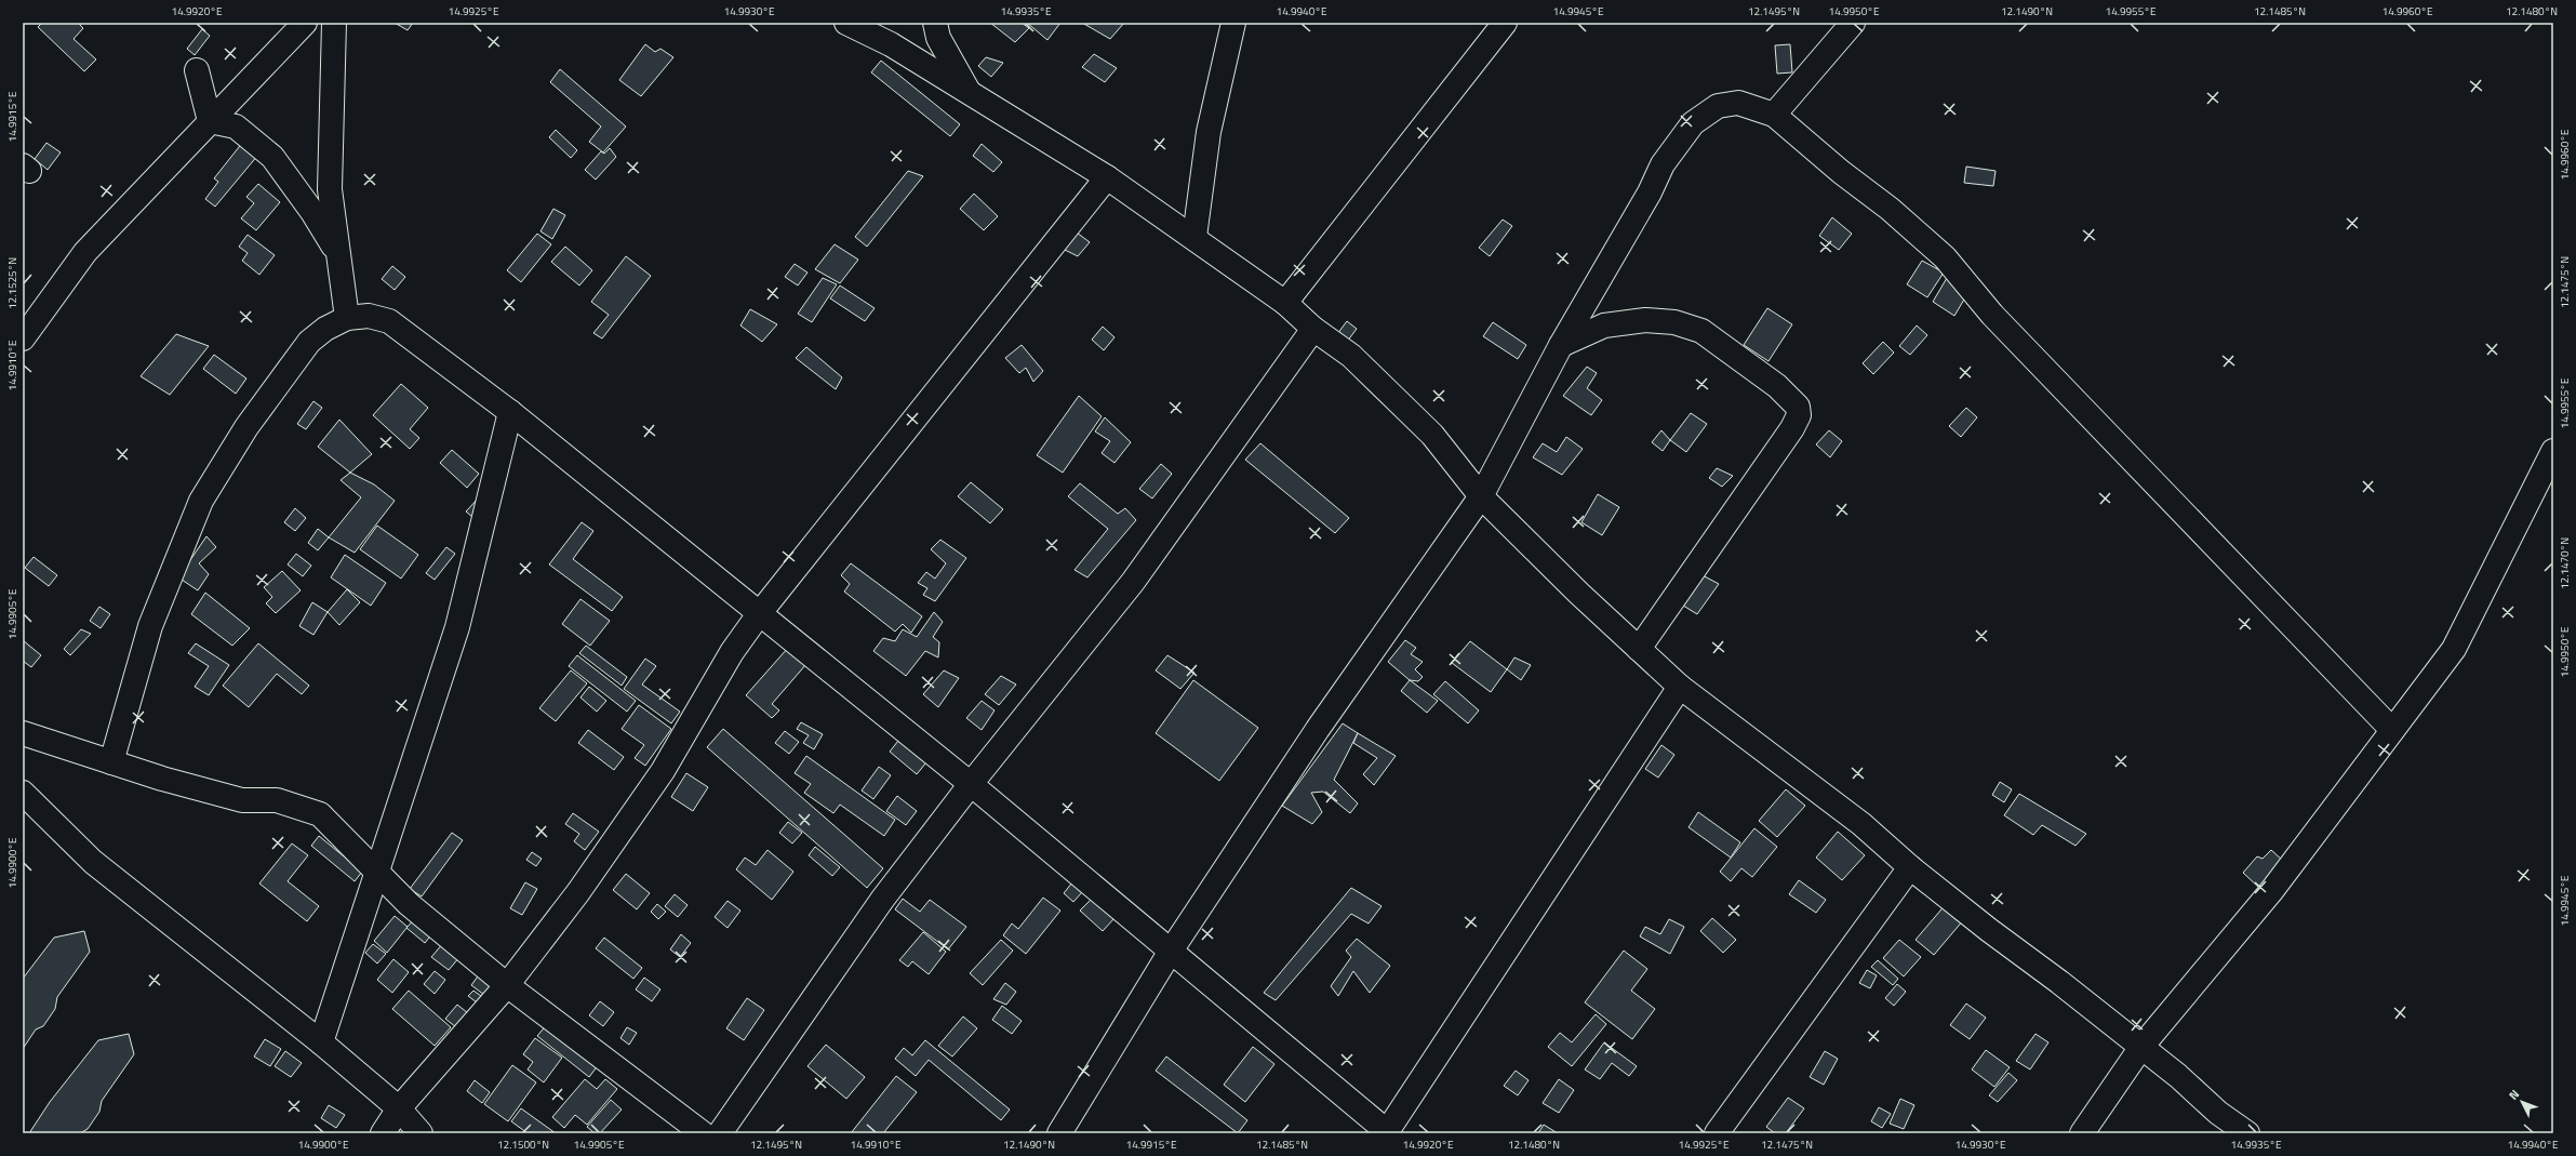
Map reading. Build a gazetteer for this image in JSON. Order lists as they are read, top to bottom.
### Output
{
  "north": "top left",
  "coordinates": [
    "14.9920°E",
    "14.9925°E",
    "14.9930°E",
    "14.9935°E",
    "14.9940°E",
    "14.9945°E",
    "12.1495°N",
    "14.9950°E",
    "12.1490°N",
    "14.9955°E",
    "12.1485°N",
    "14.9960°E",
    "12.1480°N",
    "14.9915°E",
    "12.1475°N",
    "12.1525°N",
    "14.9910°E",
    "12.1470°N",
    "14.9905°E",
    "14.9900°E",
    "12.1500°N"
  ]
}
